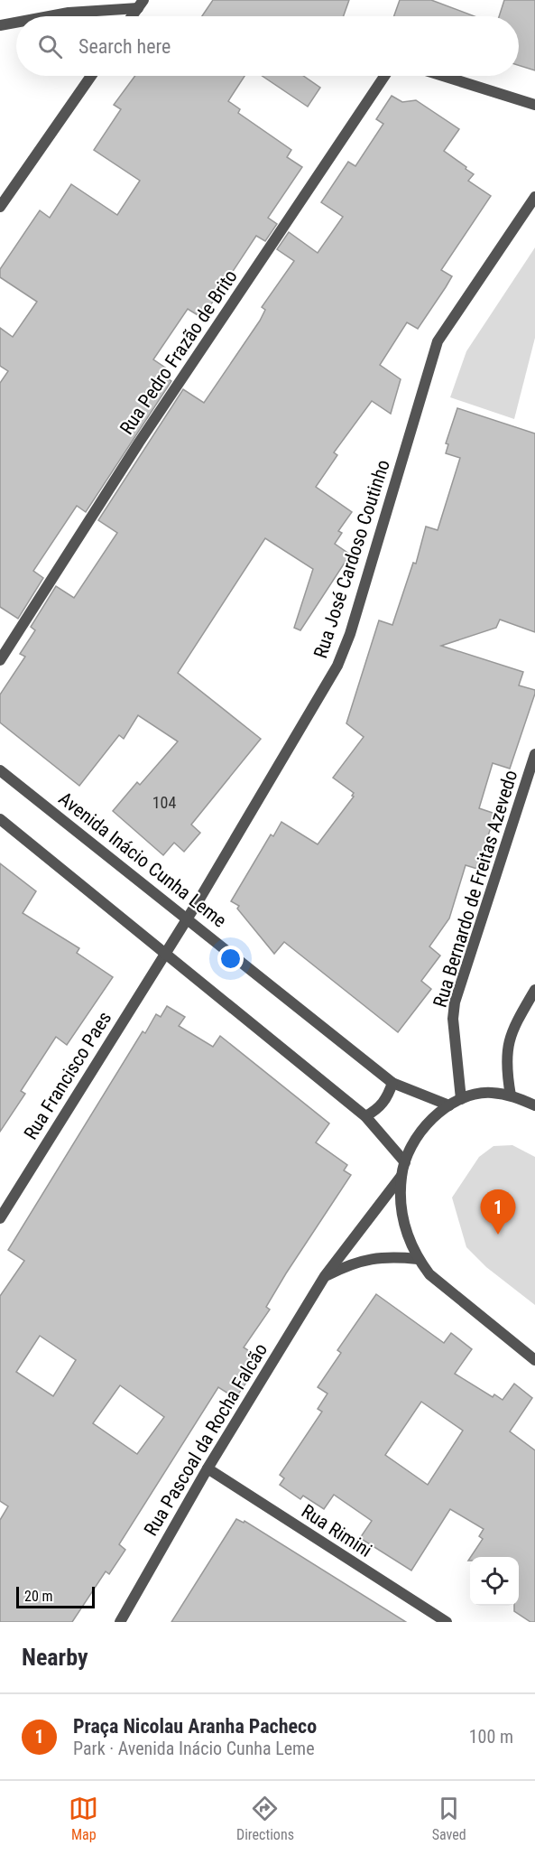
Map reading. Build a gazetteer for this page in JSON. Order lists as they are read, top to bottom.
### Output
{
  "streets": {
    "street": [
      "Rua Pedro Frazão de Brito",
      "Rua José Cardoso Coutinho",
      "Avenida Inácio Cunha Leme",
      "Rua Bernardo de Freitas Azevedo",
      "Rua Francisco Paes",
      "Rua Pascoal da Rocha Falcão",
      "Rua Rimini"
    ]
  },
  "crossings": [
    ["Rua José Cardoso Coutinho", "Avenida Inácio Cunha Leme"],
    ["Rua José Cardoso Coutinho", "Rua Francisco Paes"],
    ["Rua Pascoal da Rocha Falcão", "Rua Rimini"]
  ],
  "house_numbers": ["104"],
  "scale_bar": "20 m",
  "page": {
    "search": "Search here",
    "pins": "1",
    "scale": "20 m",
    "heading": "Nearby",
    "list": [
      {
        "mark": "1",
        "name": "Praça Nicolau Aranha Pacheco",
        "note": "Park · Avenida Inácio Cunha Leme",
        "value": "100 m"
      }
    ],
    "nav": ["Map", "Directions", "Saved"]
  }
}
